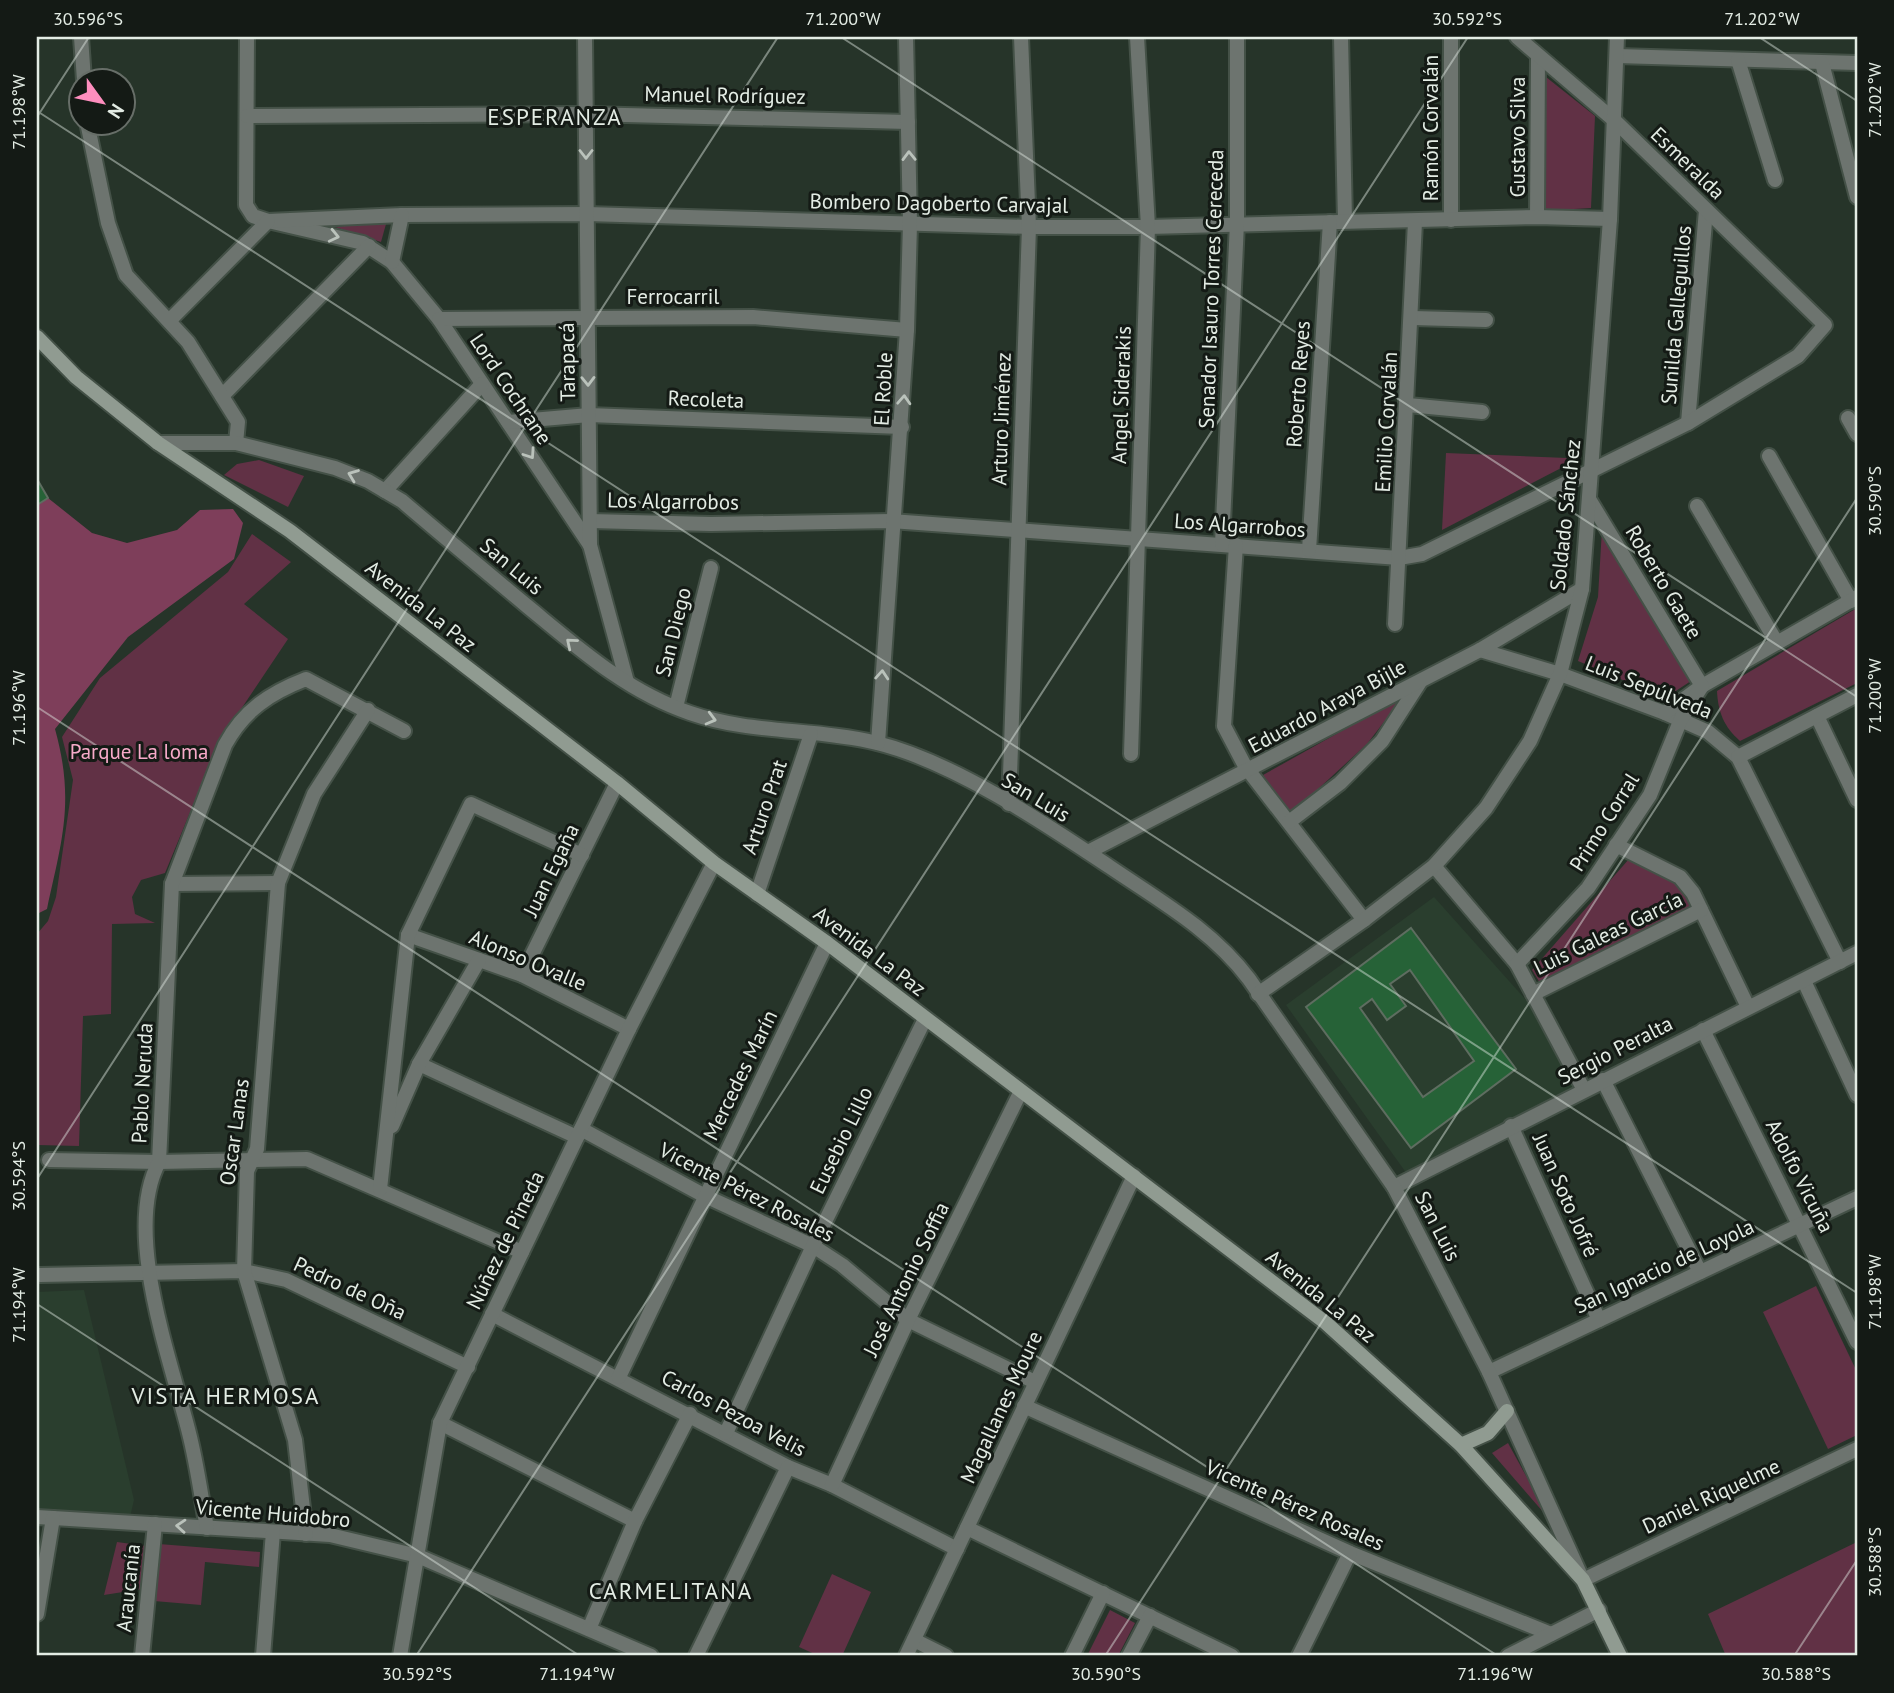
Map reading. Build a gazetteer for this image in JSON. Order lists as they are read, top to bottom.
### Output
{
  "streets": {
    "main road": ["Avenida La Paz"],
    "street": [
      "Manuel Rodríguez",
      "Ramón Corvalán",
      "Gustavo Silva",
      "Esmeralda",
      "Bombero Dagoberto Carvajal",
      "Senador Isauro Torres Cereceda",
      "Ferrocarril",
      "Sunilda Galleguillos",
      "Tarapacá",
      "Roberto Reyes",
      "Lord Cochrane",
      "El Roble",
      "Angel Siderakis",
      "Recoleta",
      "Arturo Jiménez",
      "Emilio Corvalán",
      "Los Algarrobos",
      "Soldado Sánchez",
      "San Luis",
      "Roberto Gaete",
      "San Diego",
      "Luis Sepúlveda",
      "Eduardo Araya Bijle",
      "Arturo Prat",
      "Primo Corral",
      "Juan Egaña",
      "Luis Galeas García",
      "Alonso Ovalle",
      "Sergio Peralta",
      "Mercedes Marín",
      "Pablo Neruda",
      "Oscar Lanas",
      "Eusebio Lillo",
      "Adolfo Vicuña",
      "Vicente Pérez Rosales",
      "Juan Soto Jofré",
      "Núñez de Pineda",
      "San Ignacio de Loyola",
      "José Antonio Soffia",
      "Pedro de Oña",
      "Magallanes Moure",
      "Carlos Pezoa Velis",
      "Daniel Riquelme",
      "Vicente Huidobro",
      "Araucanía"
    ]
  },
  "crossings": [
    ["Manuel Rodríguez", "Tarapacá"],
    ["Manuel Rodríguez", "El Roble"],
    ["Ramón Corvalán", "Bombero Dagoberto Carvajal"],
    ["Gustavo Silva", "Esmeralda"],
    ["Gustavo Silva", "Bombero Dagoberto Carvajal"],
    ["Esmeralda", "Sunilda Galleguillos"],
    ["Esmeralda", "Los Algarrobos"],
    ["Esmeralda", "Soldado Sánchez"],
    ["Bombero Dagoberto Carvajal", "Senador Isauro Torres Cereceda"],
    ["Bombero Dagoberto Carvajal", "Tarapacá"],
    ["Bombero Dagoberto Carvajal", "Roberto Reyes"],
    ["Bombero Dagoberto Carvajal", "Lord Cochrane"],
    ["Bombero Dagoberto Carvajal", "El Roble"],
    ["Bombero Dagoberto Carvajal", "Angel Siderakis"],
    ["Bombero Dagoberto Carvajal", "Arturo Jiménez"],
    ["Bombero Dagoberto Carvajal", "Emilio Corvalán"],
    ["Bombero Dagoberto Carvajal", "Soldado Sánchez"],
    ["Senador Isauro Torres Cereceda", "Los Algarrobos"],
    ["Senador Isauro Torres Cereceda", "Soldado Sánchez"],
    ["Senador Isauro Torres Cereceda", "Eduardo Araya Bijle"],
    ["Ferrocarril", "Tarapacá"],
    ["Ferrocarril", "Lord Cochrane"],
    ["Ferrocarril", "El Roble"],
    ["Sunilda Galleguillos", "Los Algarrobos"],
    ["Tarapacá", "Lord Cochrane"],
    ["Tarapacá", "Recoleta"],
    ["Tarapacá", "Los Algarrobos"],
    ["Tarapacá", "San Luis"],
    ["Roberto Reyes", "Los Algarrobos"],
    ["Lord Cochrane", "Recoleta"],
    ["El Roble", "Recoleta"],
    ["El Roble", "Los Algarrobos"],
    ["El Roble", "San Luis"],
    ["Angel Siderakis", "Los Algarrobos"],
    ["Arturo Jiménez", "Los Algarrobos"],
    ["Arturo Jiménez", "San Luis"],
    ["Emilio Corvalán", "Los Algarrobos"],
    ["Los Algarrobos", "Soldado Sánchez"],
    ["Soldado Sánchez", "San Luis"],
    ["Soldado Sánchez", "Roberto Gaete"],
    ["Soldado Sánchez", "Luis Sepúlveda"],
    ["Soldado Sánchez", "Eduardo Araya Bijle"],
    ["San Luis", "Avenida La Paz"],
    ["San Luis", "San Diego"],
    ["San Luis", "Eduardo Araya Bijle"],
    ["San Luis", "Arturo Prat"],
    ["San Luis", "Sergio Peralta"],
    ["San Luis", "San Ignacio de Loyola"],
    ["San Luis", "Daniel Riquelme"],
    ["Roberto Gaete", "Primo Corral"],
    ["Avenida La Paz", "Arturo Prat"],
    ["Avenida La Paz", "Juan Egaña"],
    ["Avenida La Paz", "Mercedes Marín"],
    ["Avenida La Paz", "Eusebio Lillo"],
    ["Avenida La Paz", "Núñez de Pineda"],
    ["Avenida La Paz", "José Antonio Soffia"],
    ["Avenida La Paz", "Magallanes Moure"],
    ["Avenida La Paz", "Daniel Riquelme"],
    ["Luis Sepúlveda", "Eduardo Araya Bijle"],
    ["Luis Sepúlveda", "Primo Corral"],
    ["Luis Sepúlveda", "Sergio Peralta"],
    ["Juan Egaña", "Alonso Ovalle"],
    ["Alonso Ovalle", "Núñez de Pineda"],
    ["Sergio Peralta", "Adolfo Vicuña"],
    ["Sergio Peralta", "Juan Soto Jofré"],
    ["Mercedes Marín", "Vicente Pérez Rosales"],
    ["Mercedes Marín", "Carlos Pezoa Velis"],
    ["Pablo Neruda", "Oscar Lanas"],
    ["Pablo Neruda", "Pedro de Oña"],
    ["Pablo Neruda", "Vicente Huidobro"],
    ["Oscar Lanas", "Pedro de Oña"],
    ["Oscar Lanas", "Vicente Huidobro"],
    ["Eusebio Lillo", "Vicente Pérez Rosales"],
    ["Eusebio Lillo", "Carlos Pezoa Velis"],
    ["Adolfo Vicuña", "San Ignacio de Loyola"],
    ["Vicente Pérez Rosales", "Núñez de Pineda"],
    ["Vicente Pérez Rosales", "José Antonio Soffia"],
    ["Vicente Pérez Rosales", "Magallanes Moure"],
    ["Juan Soto Jofré", "San Ignacio de Loyola"],
    ["Núñez de Pineda", "Pedro de Oña"],
    ["Núñez de Pineda", "Carlos Pezoa Velis"],
    ["Núñez de Pineda", "Vicente Huidobro"],
    ["José Antonio Soffia", "Carlos Pezoa Velis"],
    ["Magallanes Moure", "Carlos Pezoa Velis"],
    ["Vicente Huidobro", "Araucanía"]
  ],
  "one_way": ["Lord Cochrane", "El Roble"],
  "districts": ["ESPERANZA", "VISTA HERMOSA", "CARMELITANA"],
  "parks": ["Parque La loma"],
  "north": "bottom right",
  "coordinates": [
    "30.596°S",
    "71.200°W",
    "30.592°S",
    "71.202°W",
    "71.198°W",
    "30.590°S",
    "71.196°W",
    "30.594°S",
    "71.194°W",
    "30.588°S"
  ]
}
